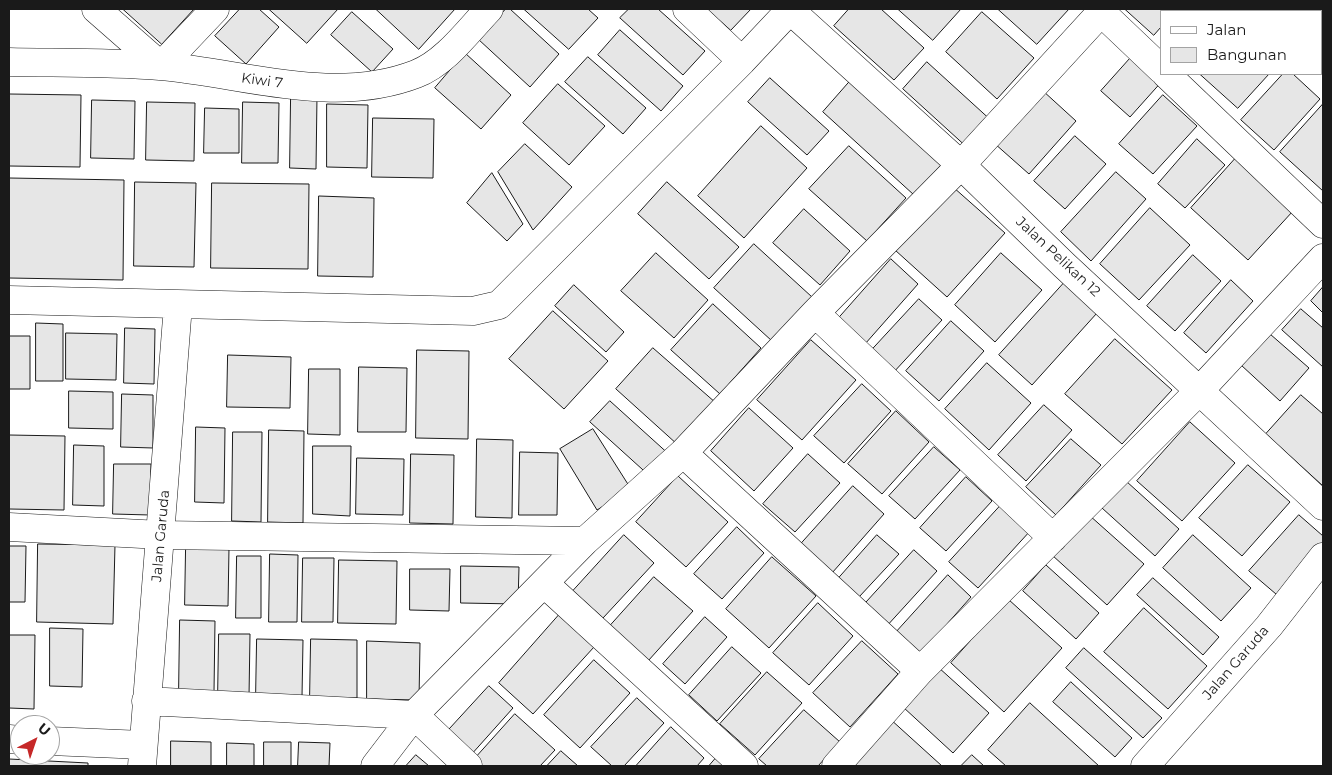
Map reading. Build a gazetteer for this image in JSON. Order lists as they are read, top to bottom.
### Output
{
  "streets": {
    "street": ["Kiwi 7", "Jalan Pelikan 12", "Jalan Garuda"]
  },
  "legend": ["Jalan", "Bangunan"],
  "north": "top right"
}
